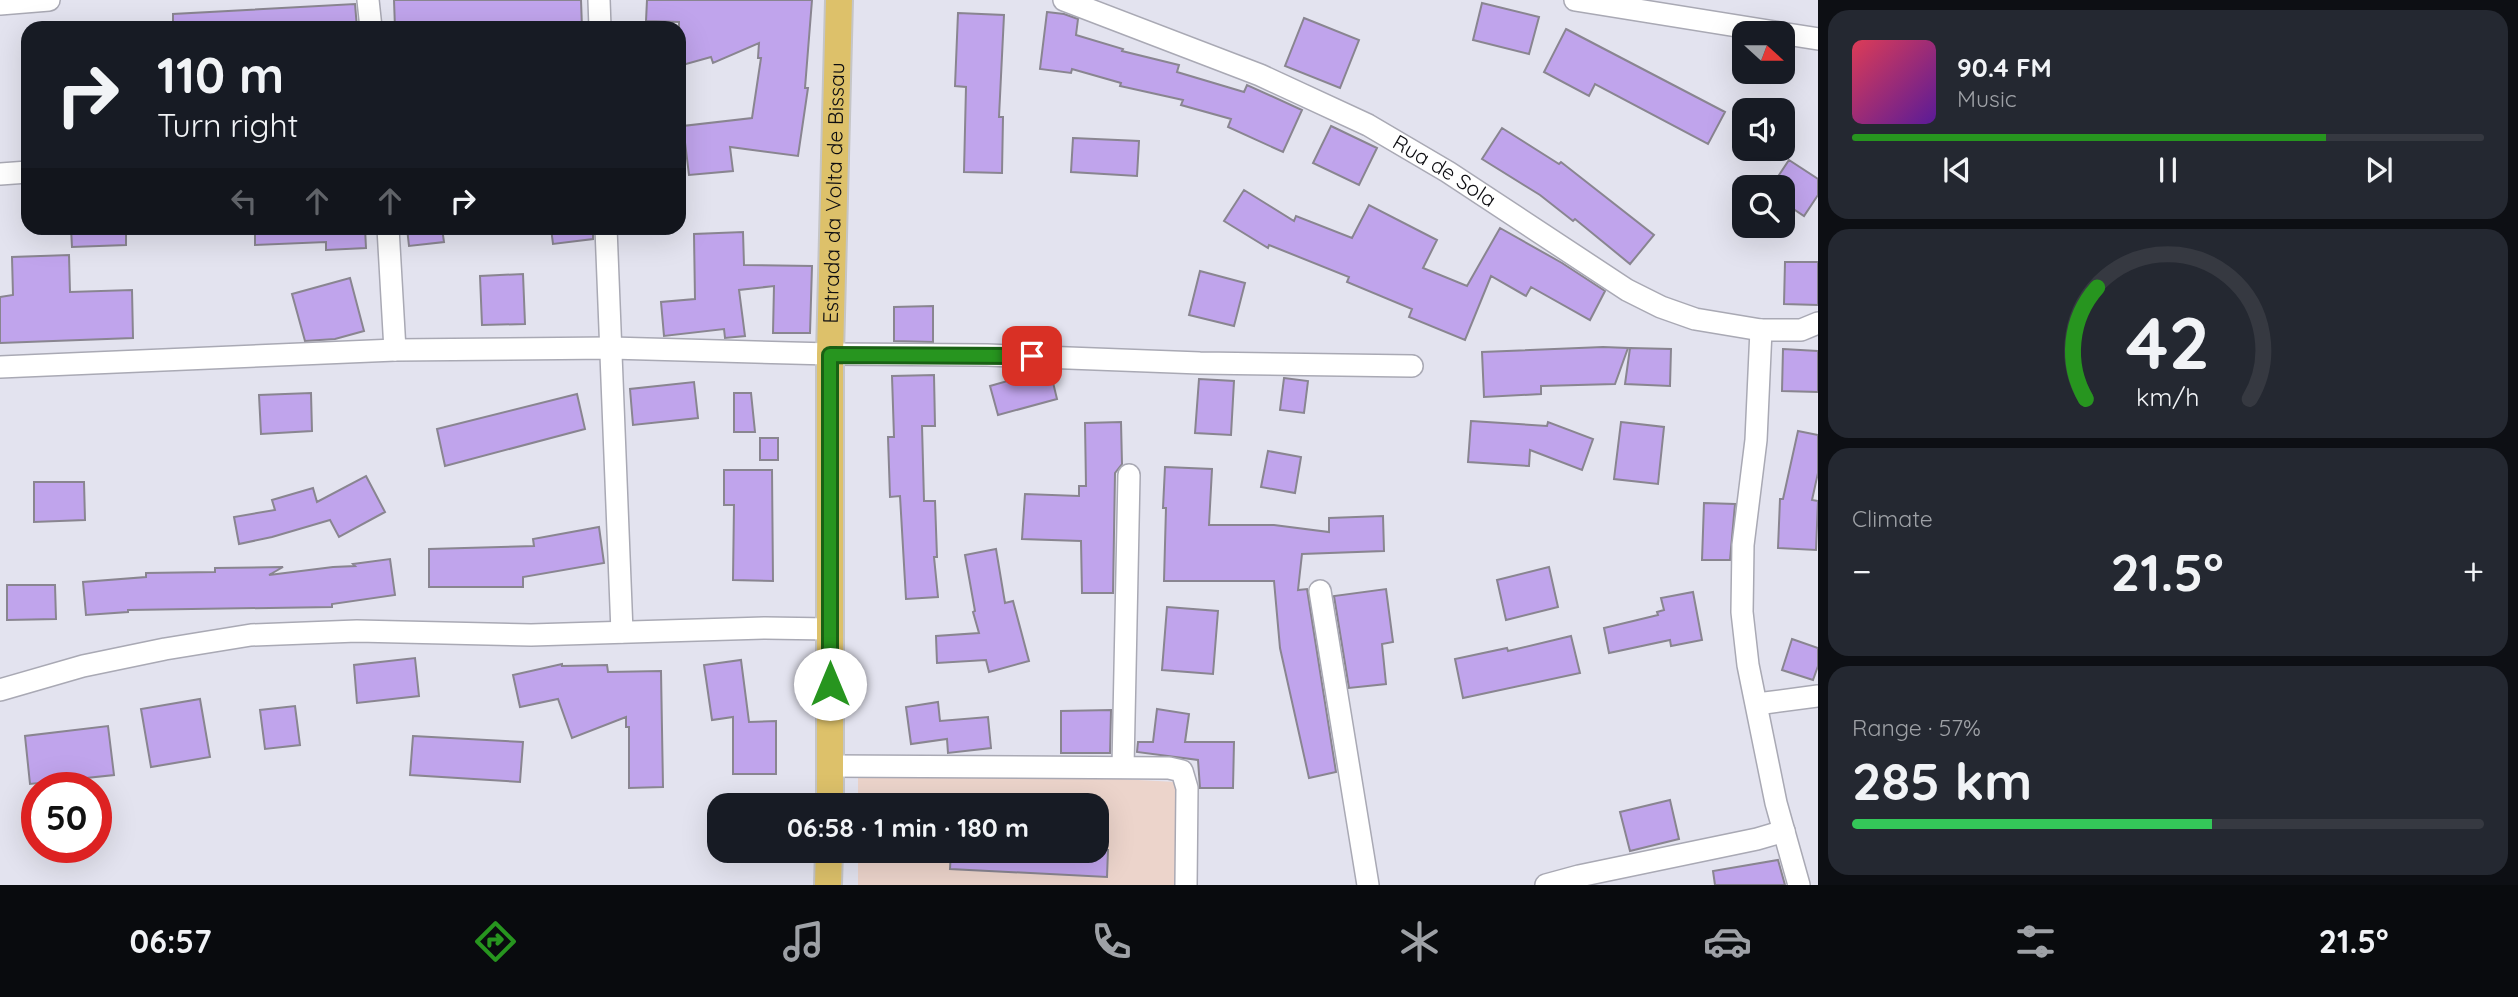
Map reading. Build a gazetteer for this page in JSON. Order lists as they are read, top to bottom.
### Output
{
  "streets": {
    "main road": ["Estrada da Volta de Bissau"],
    "street": ["Rua de Sola"]
  },
  "north": "right",
  "page": {
    "turn": ["110 m", "Turn right"],
    "song": ["90.4 FM", "Music"],
    "tile": [
      "Climate",
      ["Range · 57%", "285 km"]
    ],
    "heat": ["−", "21.5°", "+"],
    "limit": "50",
    "trip": "06:58 · 1 min · 180 m",
    "tabs": ["06:57", "21.5°"],
    "gauge": ["42", "km/h"]
  }
}
